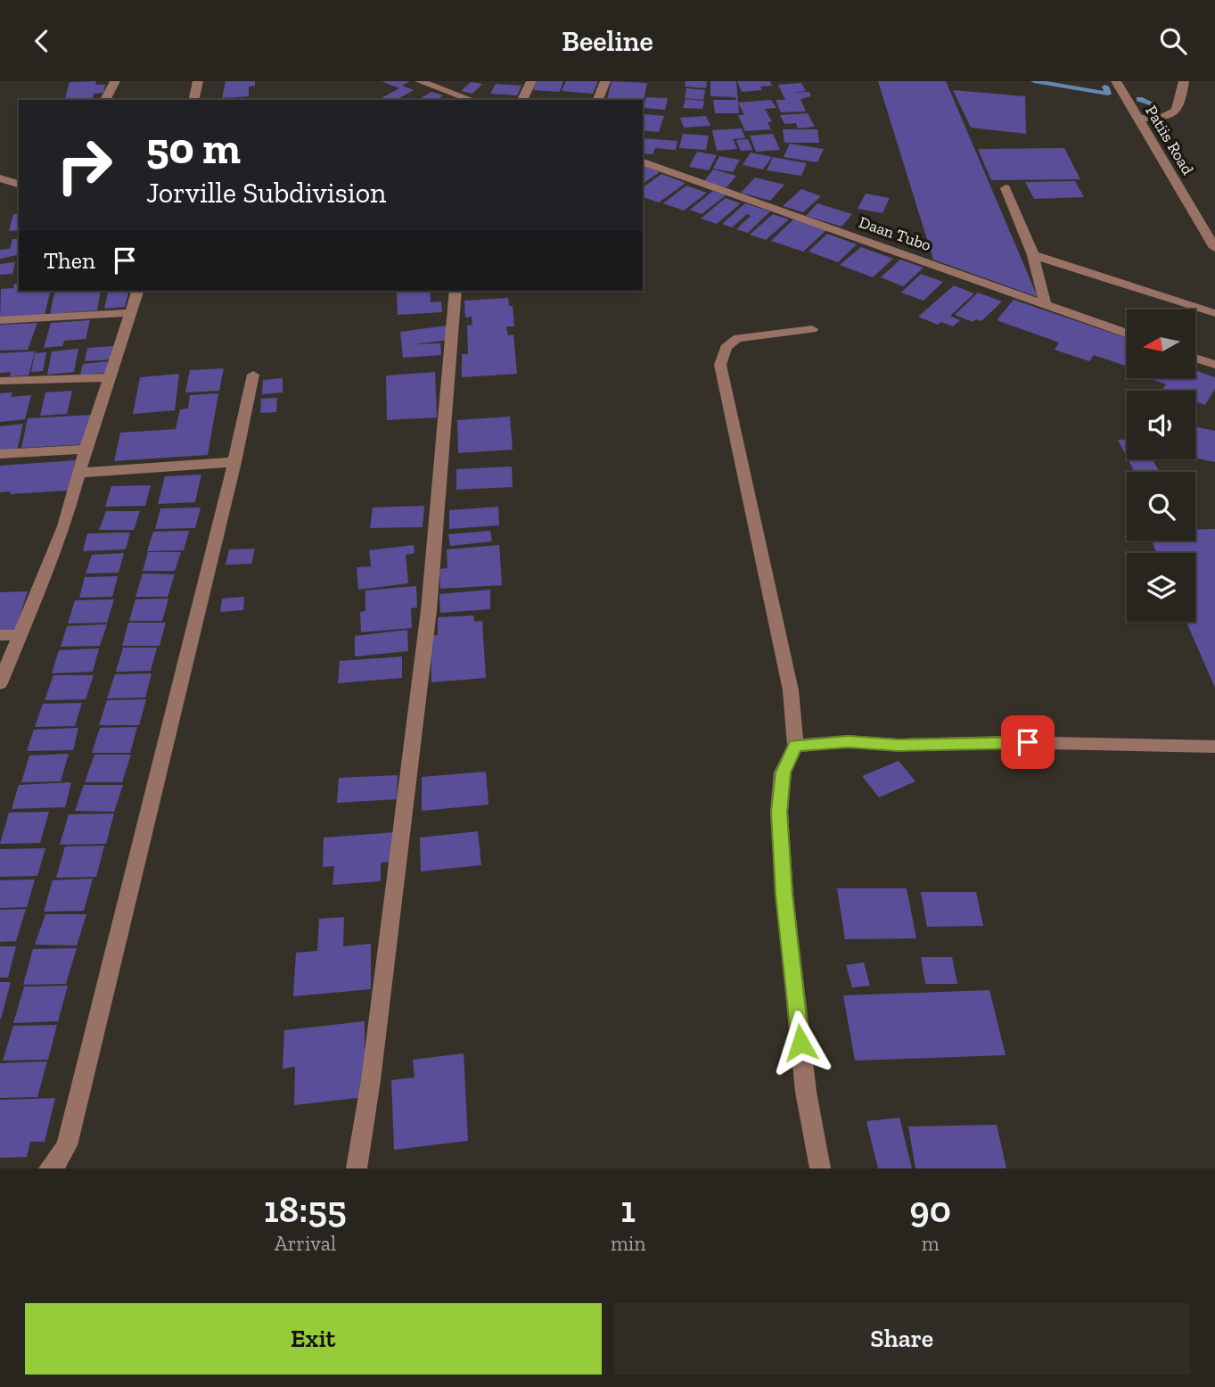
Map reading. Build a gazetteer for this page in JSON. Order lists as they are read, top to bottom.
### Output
{
  "streets": {
    "street": ["Patiis Road", "Daan Tubo"]
  },
  "north": "left",
  "page": {
    "header": "Beeline",
    "turn": ["50 m", "Jorville Subdivision"],
    "then": "Then",
    "eta": [
      "18:55",
      "Arrival",
      "1",
      "min",
      "90",
      "m"
    ],
    "buttons": ["Exit", "Share"]
  }
}
